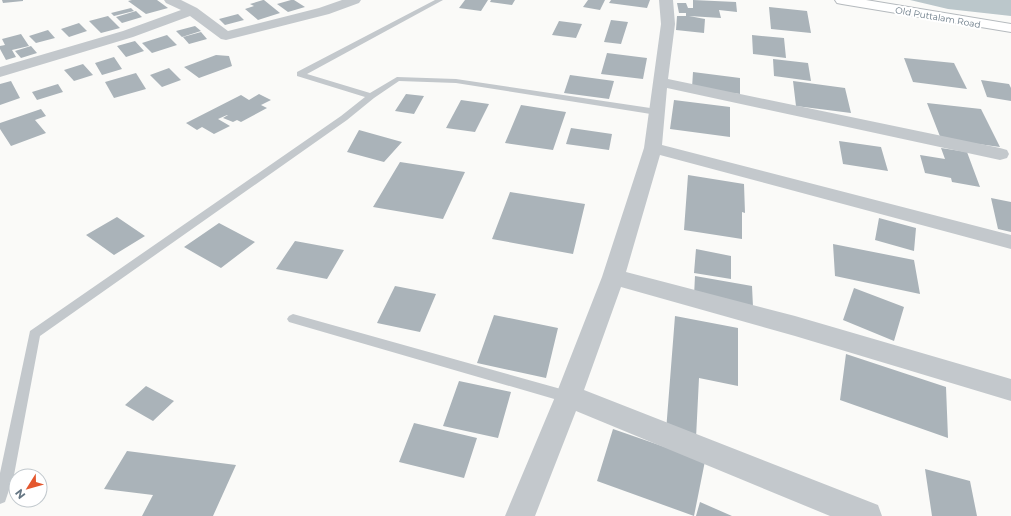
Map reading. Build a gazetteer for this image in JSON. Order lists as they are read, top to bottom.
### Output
{
  "streets": {
    "main road": ["Old Puttalam Road"]
  },
  "north": "bottom left"
}
